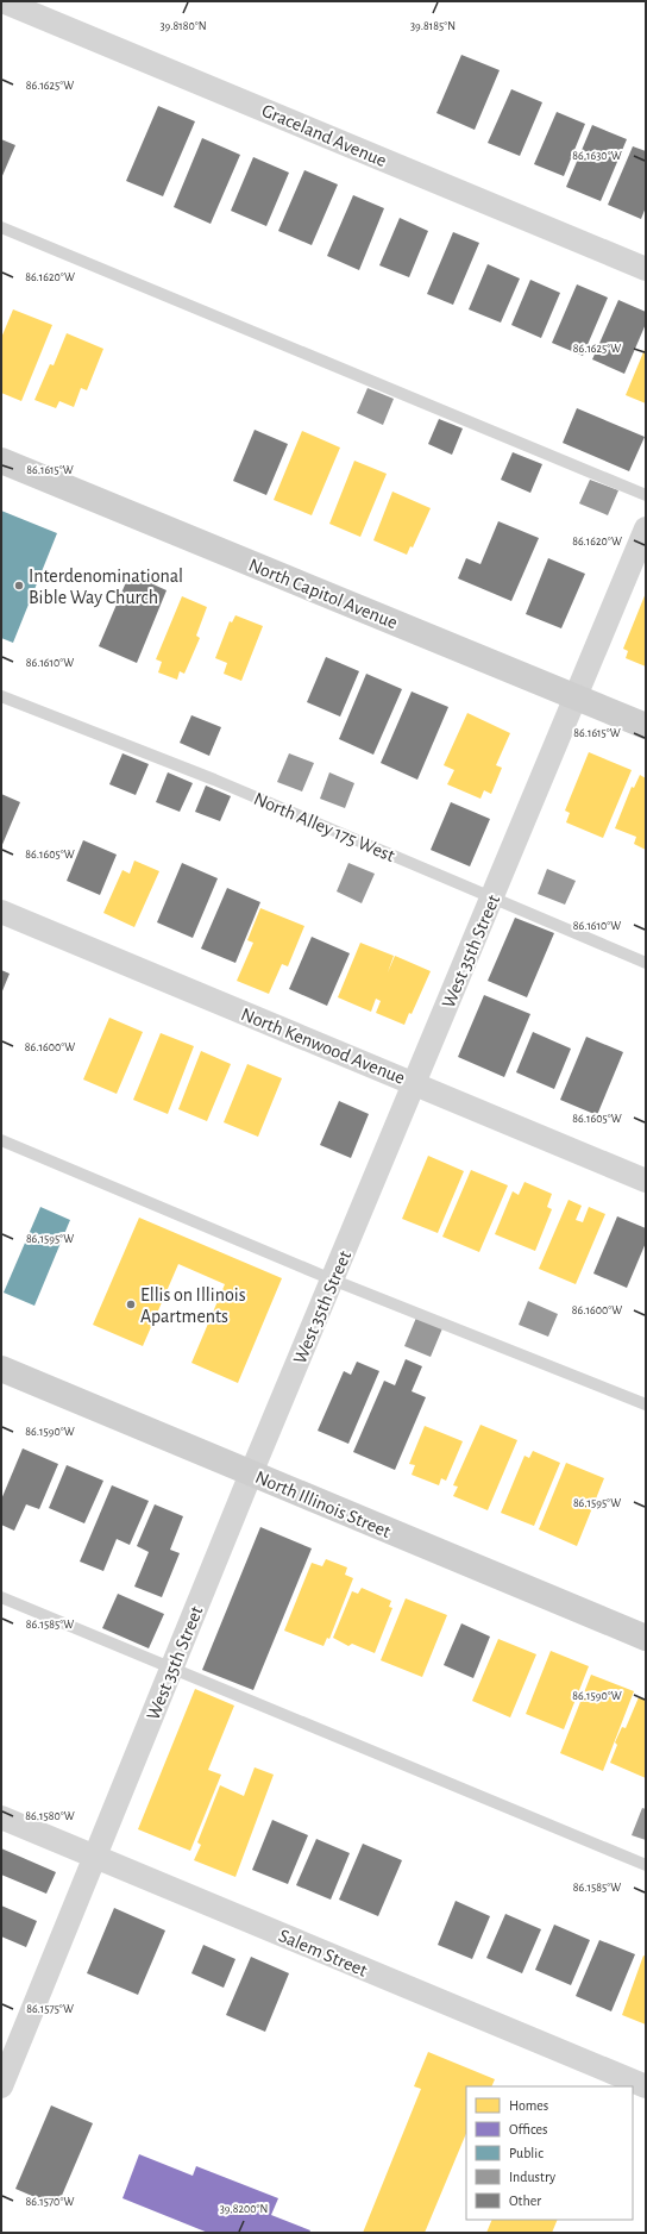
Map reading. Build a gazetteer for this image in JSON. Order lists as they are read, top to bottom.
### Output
{
  "streets": {
    "main road": ["North Capitol Avenue", "North Illinois Street"],
    "street": [
      "Graceland Avenue",
      "West 35th Street",
      "North Kenwood Avenue",
      "Salem Street"
    ],
    "lane": ["North Alley 175 West"]
  },
  "crossings": [
    ["North Capitol Avenue", "West 35th Street"],
    ["North Alley 175 West", "West 35th Street"],
    ["West 35th Street", "North Kenwood Avenue"],
    ["West 35th Street", "North Illinois Street"],
    ["West 35th Street", "Salem Street"]
  ],
  "places": ["Interdenominational Bible Way Church", "Ellis on Illinois Apartments"],
  "legend": [
    "Homes",
    "Offices",
    "Public",
    "Industry",
    "Other"
  ],
  "coordinates": [
    "39.8180°N",
    "39.8185°N",
    "86.1625°W",
    "86.1630°W",
    "86.1620°W",
    "86.1615°W",
    "86.1610°W",
    "86.1605°W",
    "86.1600°W",
    "86.1595°W",
    "86.1590°W",
    "86.1585°W",
    "86.1580°W",
    "86.1575°W",
    "86.1570°W",
    "39.8200°N"
  ]
}
